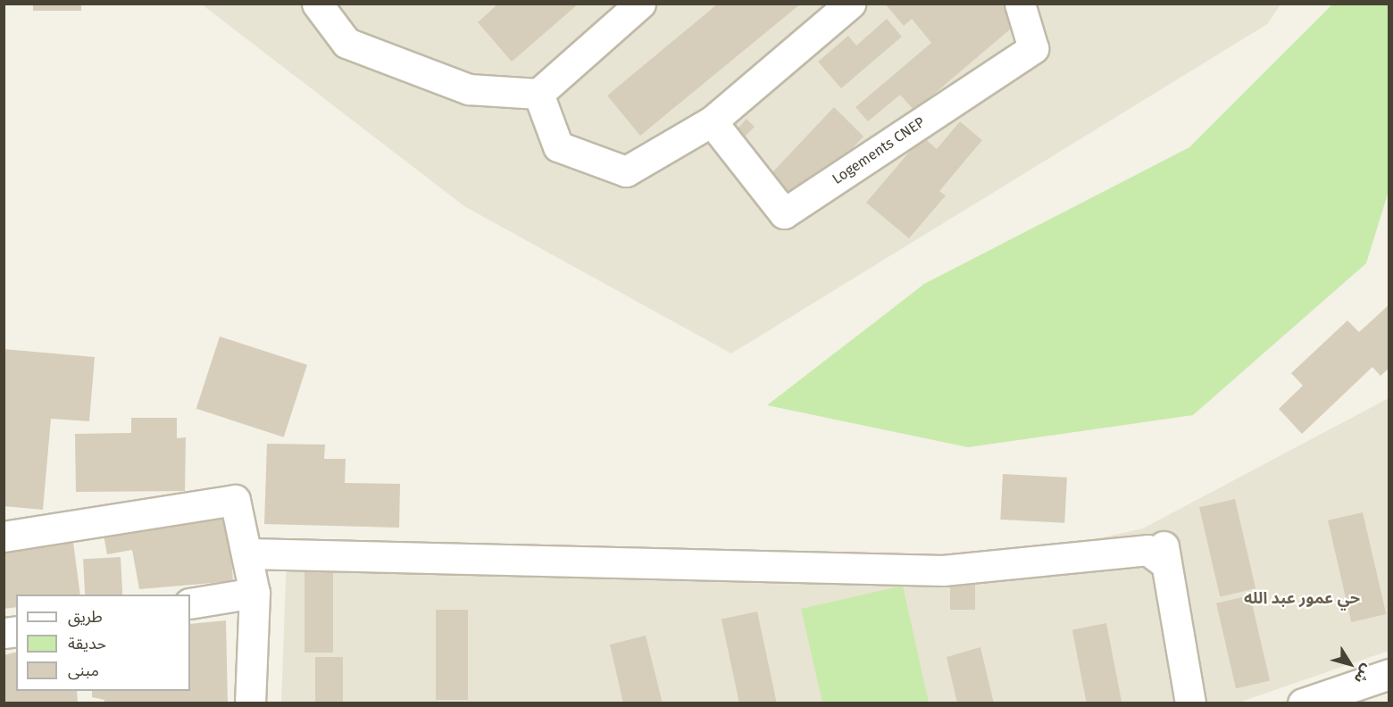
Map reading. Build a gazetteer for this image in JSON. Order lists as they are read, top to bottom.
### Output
{
  "streets": {
    "street": ["Logements CNEP"]
  },
  "districts": ["حي عمور عبد الله"],
  "legend": ["طريق", "حديقة", "مبنى"],
  "north": "bottom right"
}
